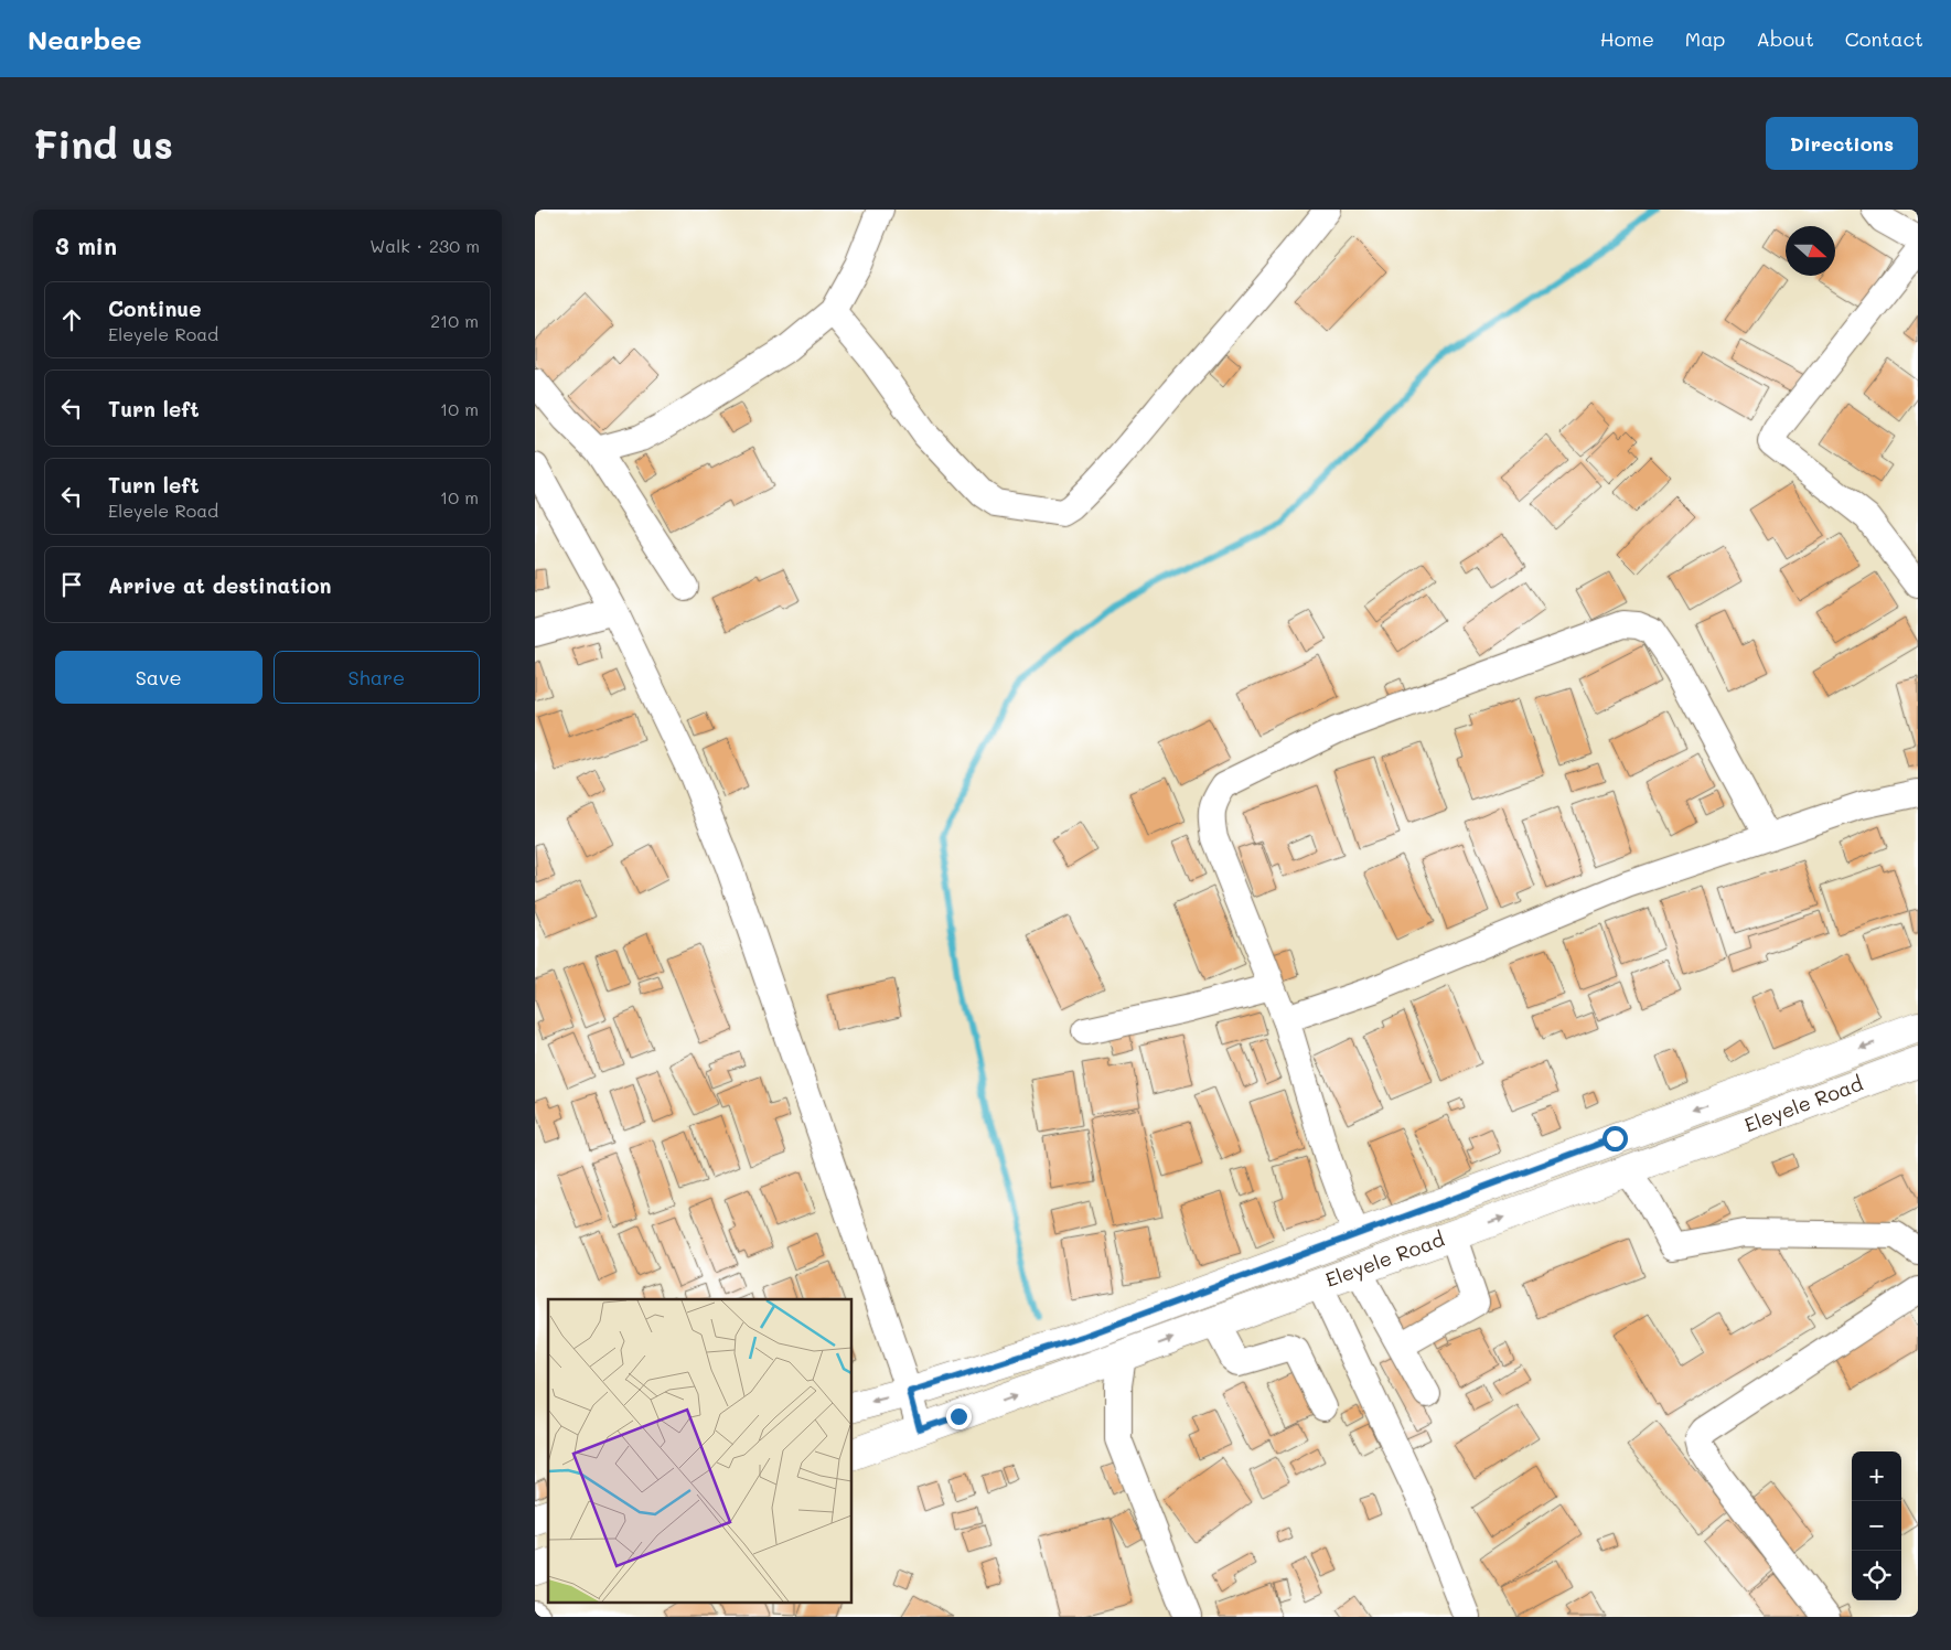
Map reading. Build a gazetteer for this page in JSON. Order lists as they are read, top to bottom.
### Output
{
  "streets": {
    "main road": ["Eleyele Road"]
  },
  "north": "right",
  "page": {
    "header": "Nearbee",
    "nav": [
      "Home",
      "Map",
      "About",
      "Contact"
    ],
    "buttons": [
      "Directions",
      ["Save", "Share"]
    ],
    "title": "Find us",
    "heading": ["3 min", "Walk · 230 m"],
    "list": [
      ["Continue", "Eleyele Road", "210 m"],
      ["Turn left", "10 m"],
      ["Turn left", "Eleyele Road", "10 m"],
      "Arrive at destination"
    ],
    "map_buttons": ["+", "−"]
  }
}
